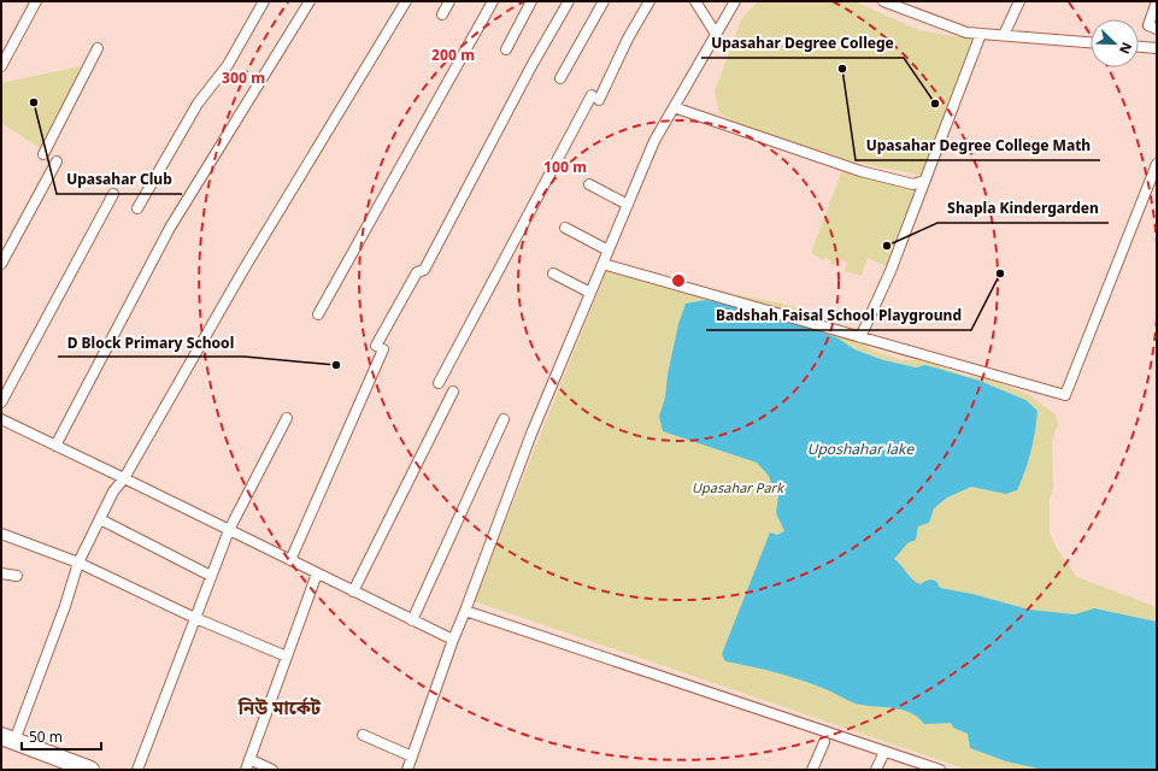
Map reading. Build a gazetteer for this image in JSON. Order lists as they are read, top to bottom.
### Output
{
  "districts": ["নিউ মার্কেট"],
  "water": ["Uposhahar lake"],
  "parks": ["Upasahar Park"],
  "places": [
    "Upasahar Degree College Math",
    "Upasahar Club",
    "Upasahar Degree College",
    "Shapla Kindergarden",
    "Badshah Faisal School Playground",
    "D Block Primary School"
  ],
  "scale_bar": "50 m",
  "north": "bottom right",
  "rings": ["200 m", "300 m", "100 m"]
}
